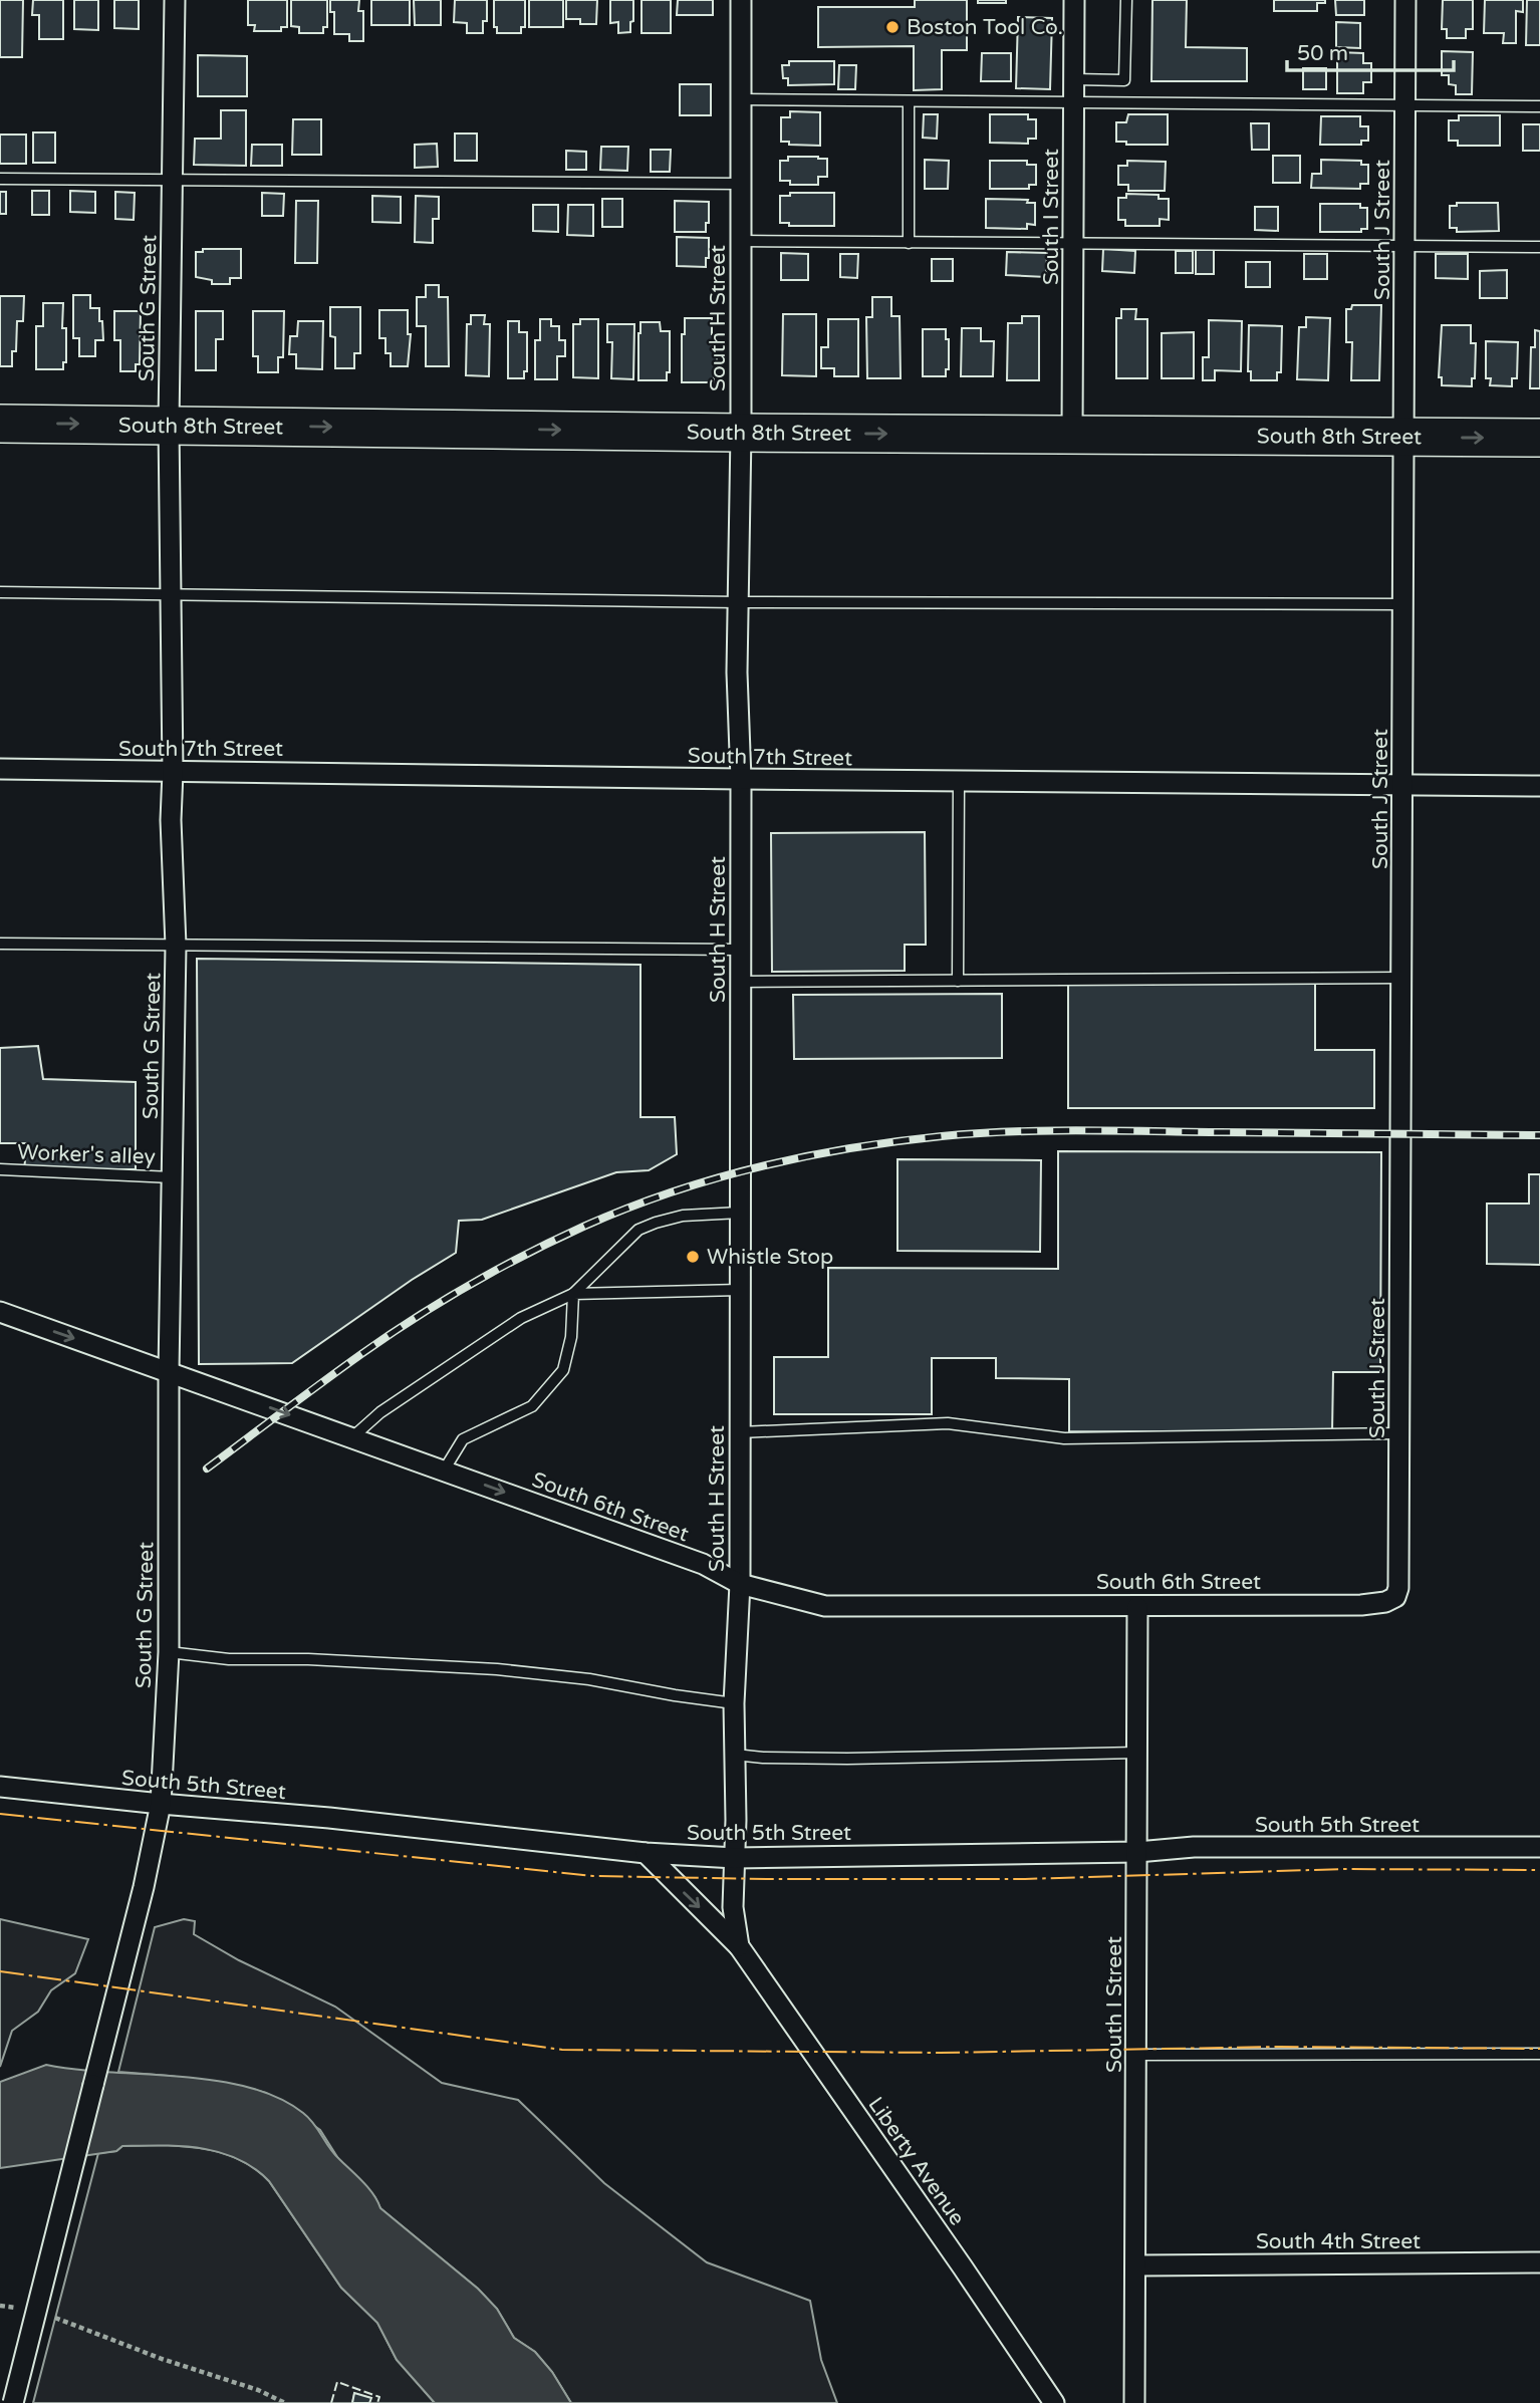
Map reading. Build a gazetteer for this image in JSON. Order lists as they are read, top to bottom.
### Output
{
  "streets": {
    "highway": ["South 8th Street"],
    "street": [
      "South I Street",
      "South J Street",
      "South G Street",
      "South H Street",
      "South 7th Street",
      "South 6th Street",
      "South 5th Street",
      "Liberty Avenue",
      "South 4th Street"
    ],
    "lane": ["Worker's alley"]
  },
  "crossings": [
    ["South I Street", "South 8th Street"],
    ["South I Street", "South 6th Street"],
    ["South I Street", "South 5th Street"],
    ["South I Street", "South 4th Street"],
    ["South J Street", "South 8th Street"],
    ["South J Street", "South 7th Street"],
    ["South J Street", "South 6th Street"],
    ["South G Street", "South 8th Street"],
    ["South G Street", "South 7th Street"],
    ["South G Street", "Worker's alley"],
    ["South G Street", "South 6th Street"],
    ["South G Street", "South 5th Street"],
    ["South H Street", "South 8th Street"],
    ["South H Street", "South 7th Street"],
    ["South H Street", "South 6th Street"],
    ["South H Street", "South 5th Street"],
    ["South H Street", "Liberty Avenue"],
    ["South 5th Street", "Liberty Avenue"]
  ],
  "one_way": ["South 8th Street", "South 6th Street"],
  "places": ["Boston Tool Co.", "Whistle Stop"],
  "scale_bar": "50 m"
}
